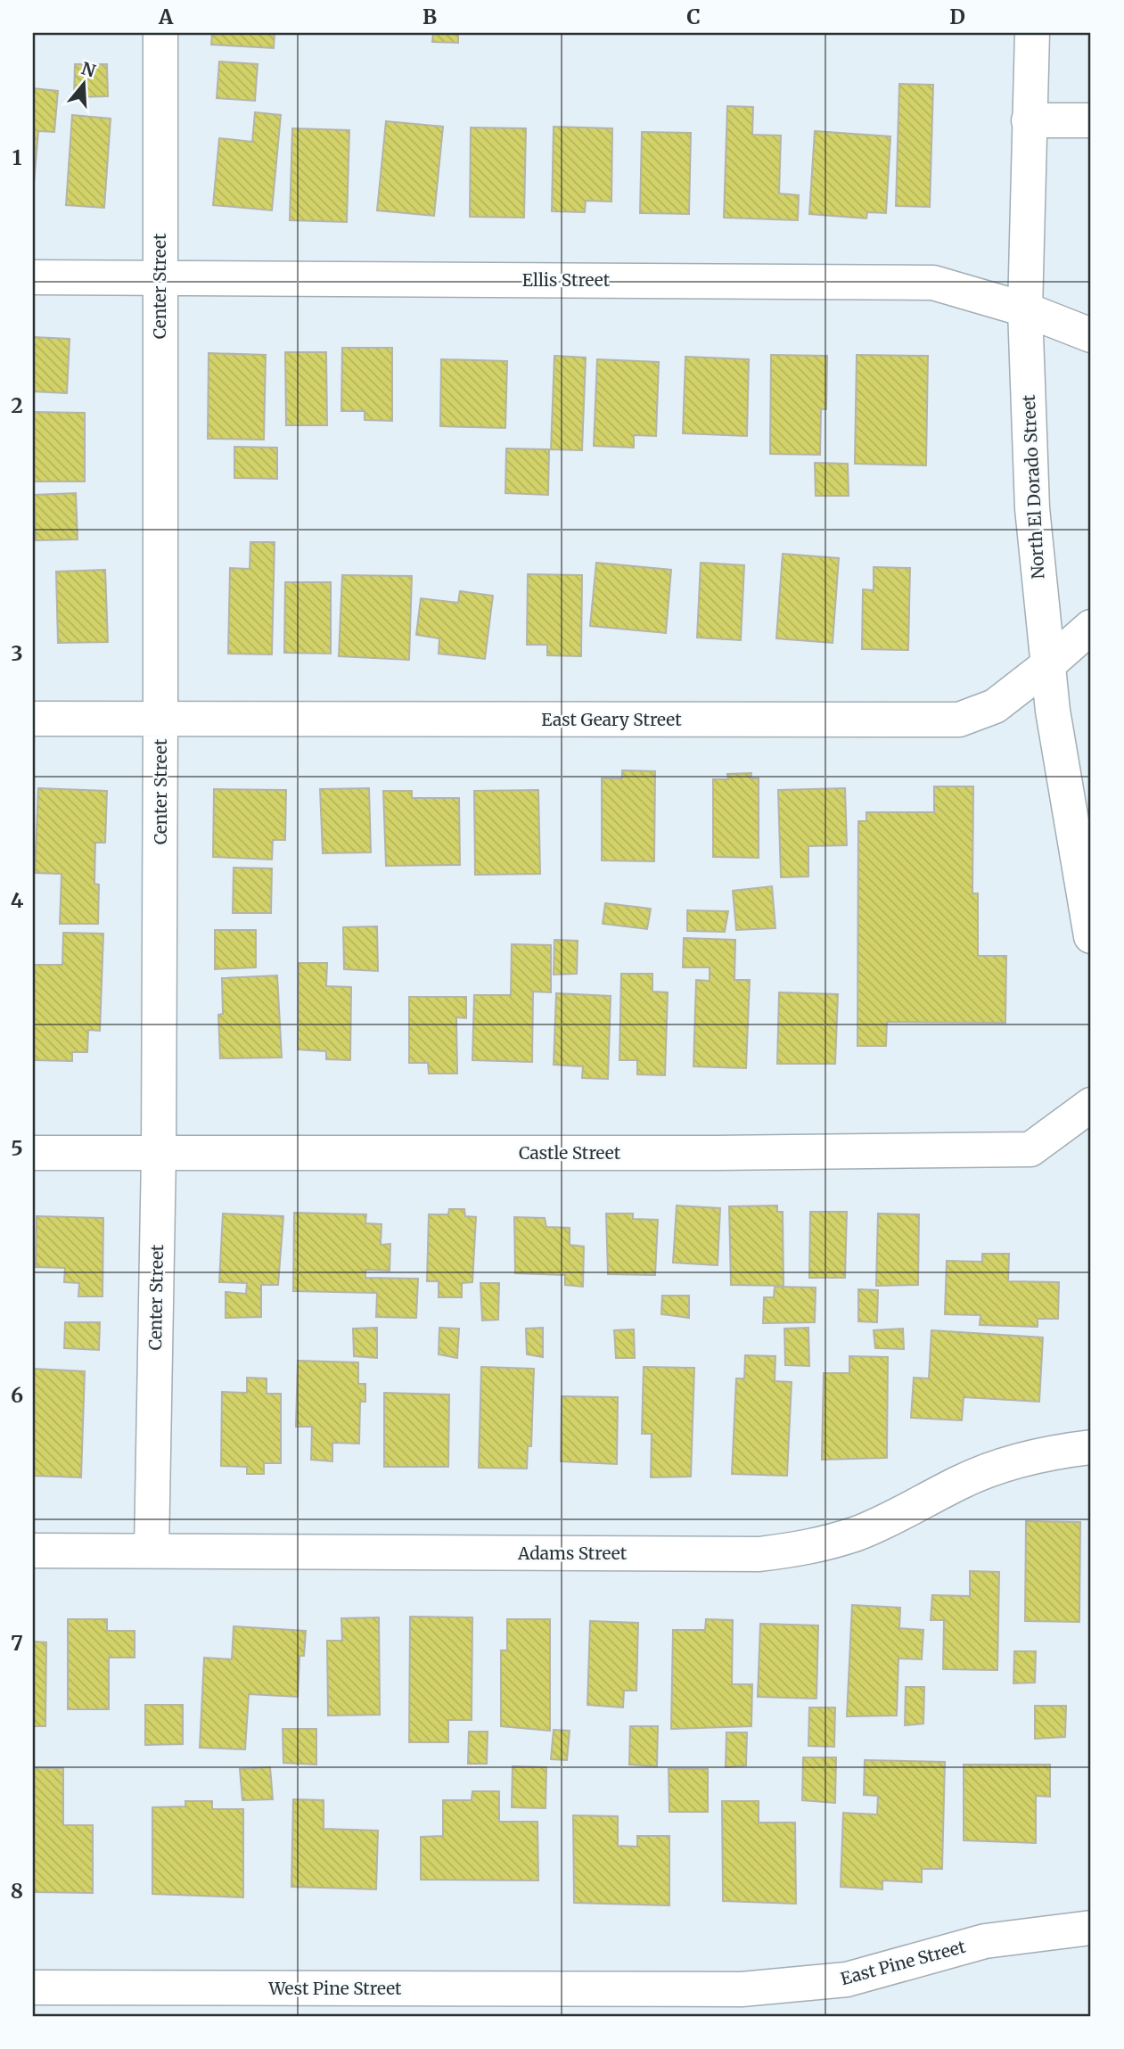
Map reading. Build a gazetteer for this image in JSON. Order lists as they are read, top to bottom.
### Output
{
  "streets": {
    "street": [
      "Ellis Street",
      "Center Street",
      "North El Dorado Street",
      "East Geary Street",
      "Castle Street",
      "Adams Street",
      "East Pine Street",
      "West Pine Street"
    ]
  },
  "crossings": [
    ["Ellis Street", "Center Street"],
    ["Ellis Street", "North El Dorado Street"],
    ["Center Street", "East Geary Street"],
    ["Center Street", "Castle Street"],
    ["Center Street", "Adams Street"],
    ["North El Dorado Street", "East Geary Street"],
    ["East Pine Street", "West Pine Street"]
  ],
  "north": "top",
  "grid": {
    "columns": [
      "A",
      "B",
      "C",
      "D"
    ],
    "rows": [
      "1",
      "2",
      "3",
      "4",
      "5",
      "6",
      "7",
      "8"
    ]
  }
}
